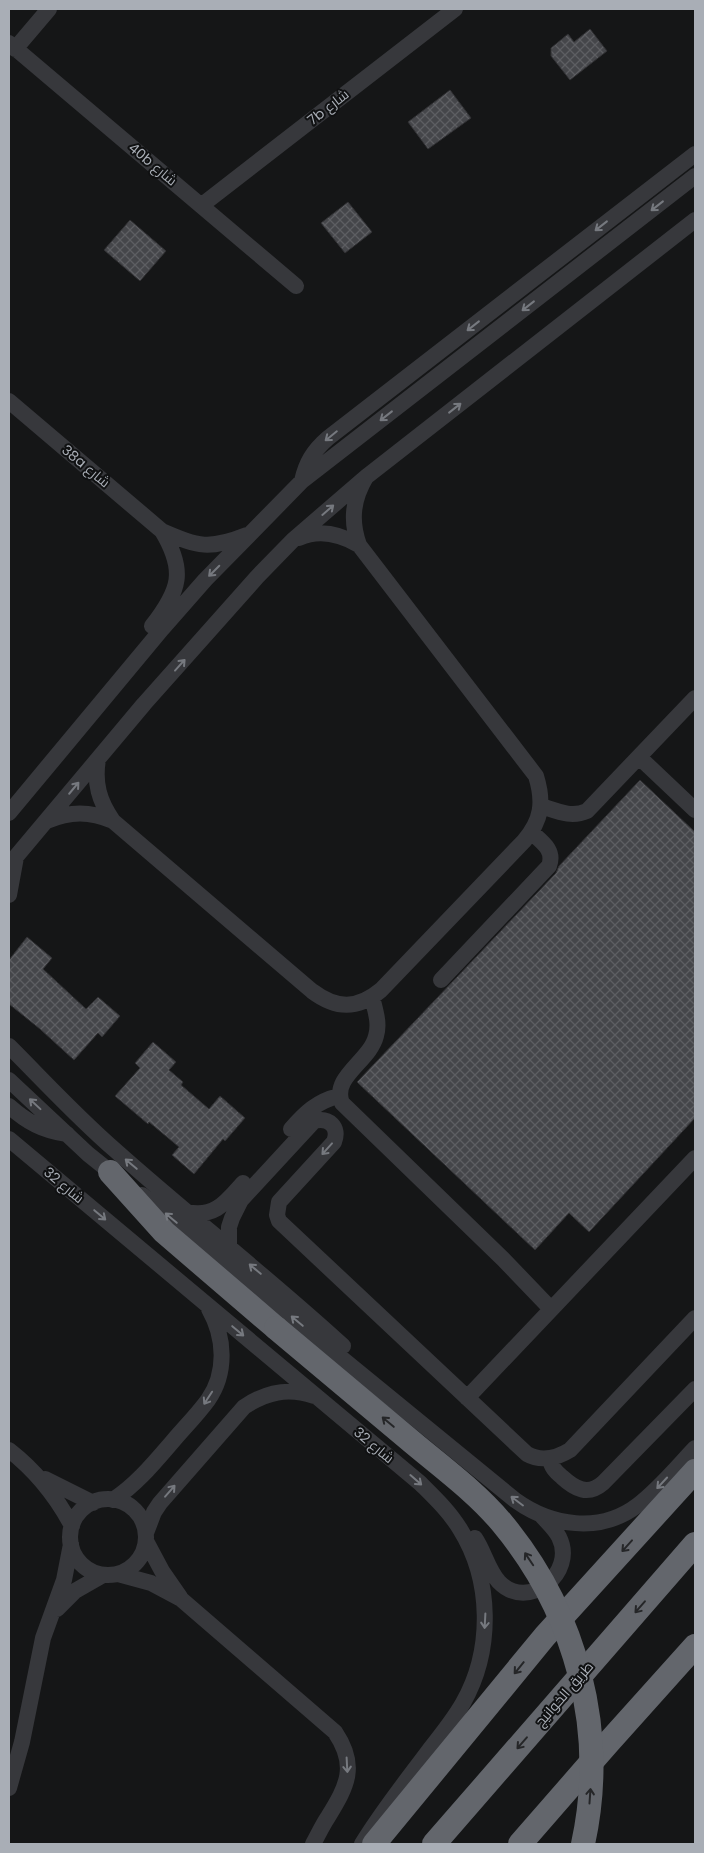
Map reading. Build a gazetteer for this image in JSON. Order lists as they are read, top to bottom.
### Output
{
  "streets": {
    "highway": ["طريق الخوانيج"],
    "street": [
      "7b شارع",
      "40b شارع",
      "38a شارع",
      "شارع 32"
    ]
  },
  "crossings": [
    ["7b شارع", "40b شارع"]
  ]
}
